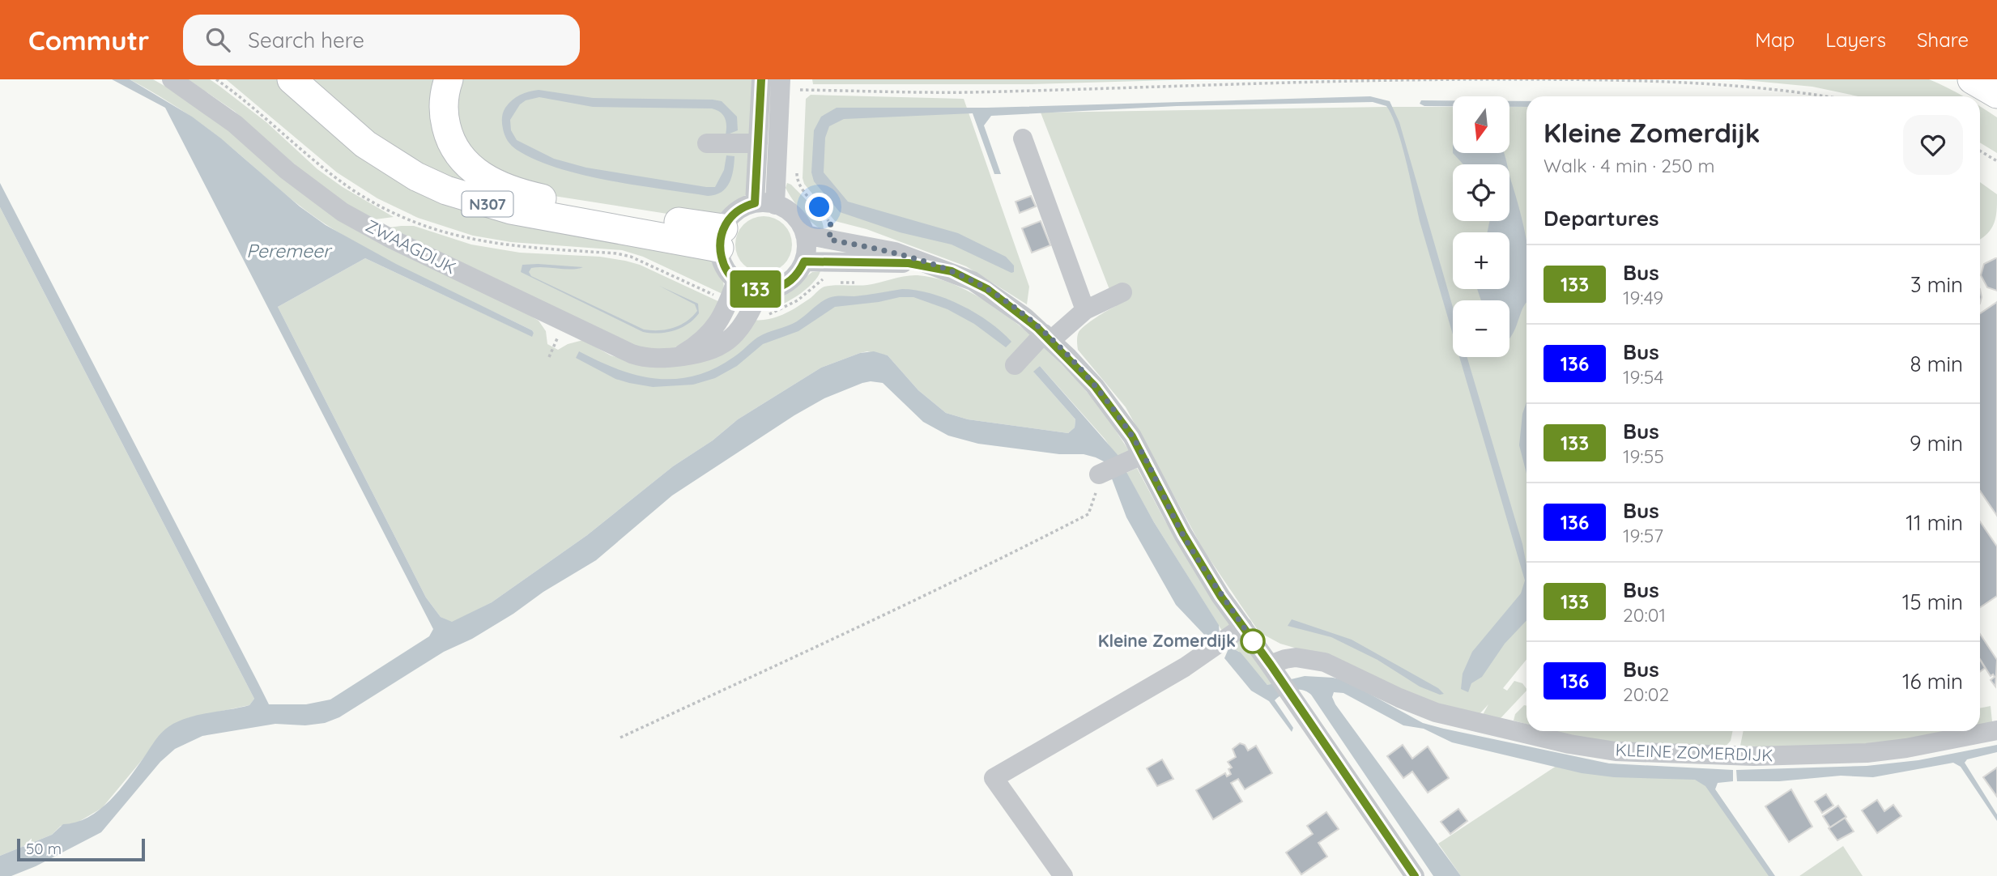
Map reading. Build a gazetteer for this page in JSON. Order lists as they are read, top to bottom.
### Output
{
  "streets": {
    "highway": ["N307"],
    "street": ["ZWAAGDIJK", "KLEINE ZOMERDIJK"]
  },
  "crossings": [
    ["N307", "ZWAAGDIJK"]
  ],
  "water": ["Peremeer"],
  "places": ["Kleine Zomerdijk"],
  "lines": ["bus line 133"],
  "scale_bar": "50 m",
  "north": "bottom",
  "page": {
    "header": "Commutr",
    "search": "Search here",
    "nav": ["Map", "Layers", "Share"],
    "on_map": "133",
    "map_buttons": ["+", "−"],
    "heading": [
      ["Kleine Zomerdijk", "Walk · 4 min · 250 m"],
      "Departures"
    ],
    "list": [
      {
        "mark": "133",
        "name": "Bus",
        "note": "19:49",
        "value": "3 min"
      },
      {
        "mark": "136",
        "name": "Bus",
        "note": "19:54",
        "value": "8 min"
      },
      {
        "mark": "133",
        "name": "Bus",
        "note": "19:55",
        "value": "9 min"
      },
      {
        "mark": "136",
        "name": "Bus",
        "note": "19:57",
        "value": "11 min"
      },
      {
        "mark": "133",
        "name": "Bus",
        "note": "20:01",
        "value": "15 min"
      },
      {
        "mark": "136",
        "name": "Bus",
        "note": "20:02",
        "value": "16 min"
      }
    ],
    "scale": "50 m"
  }
}
